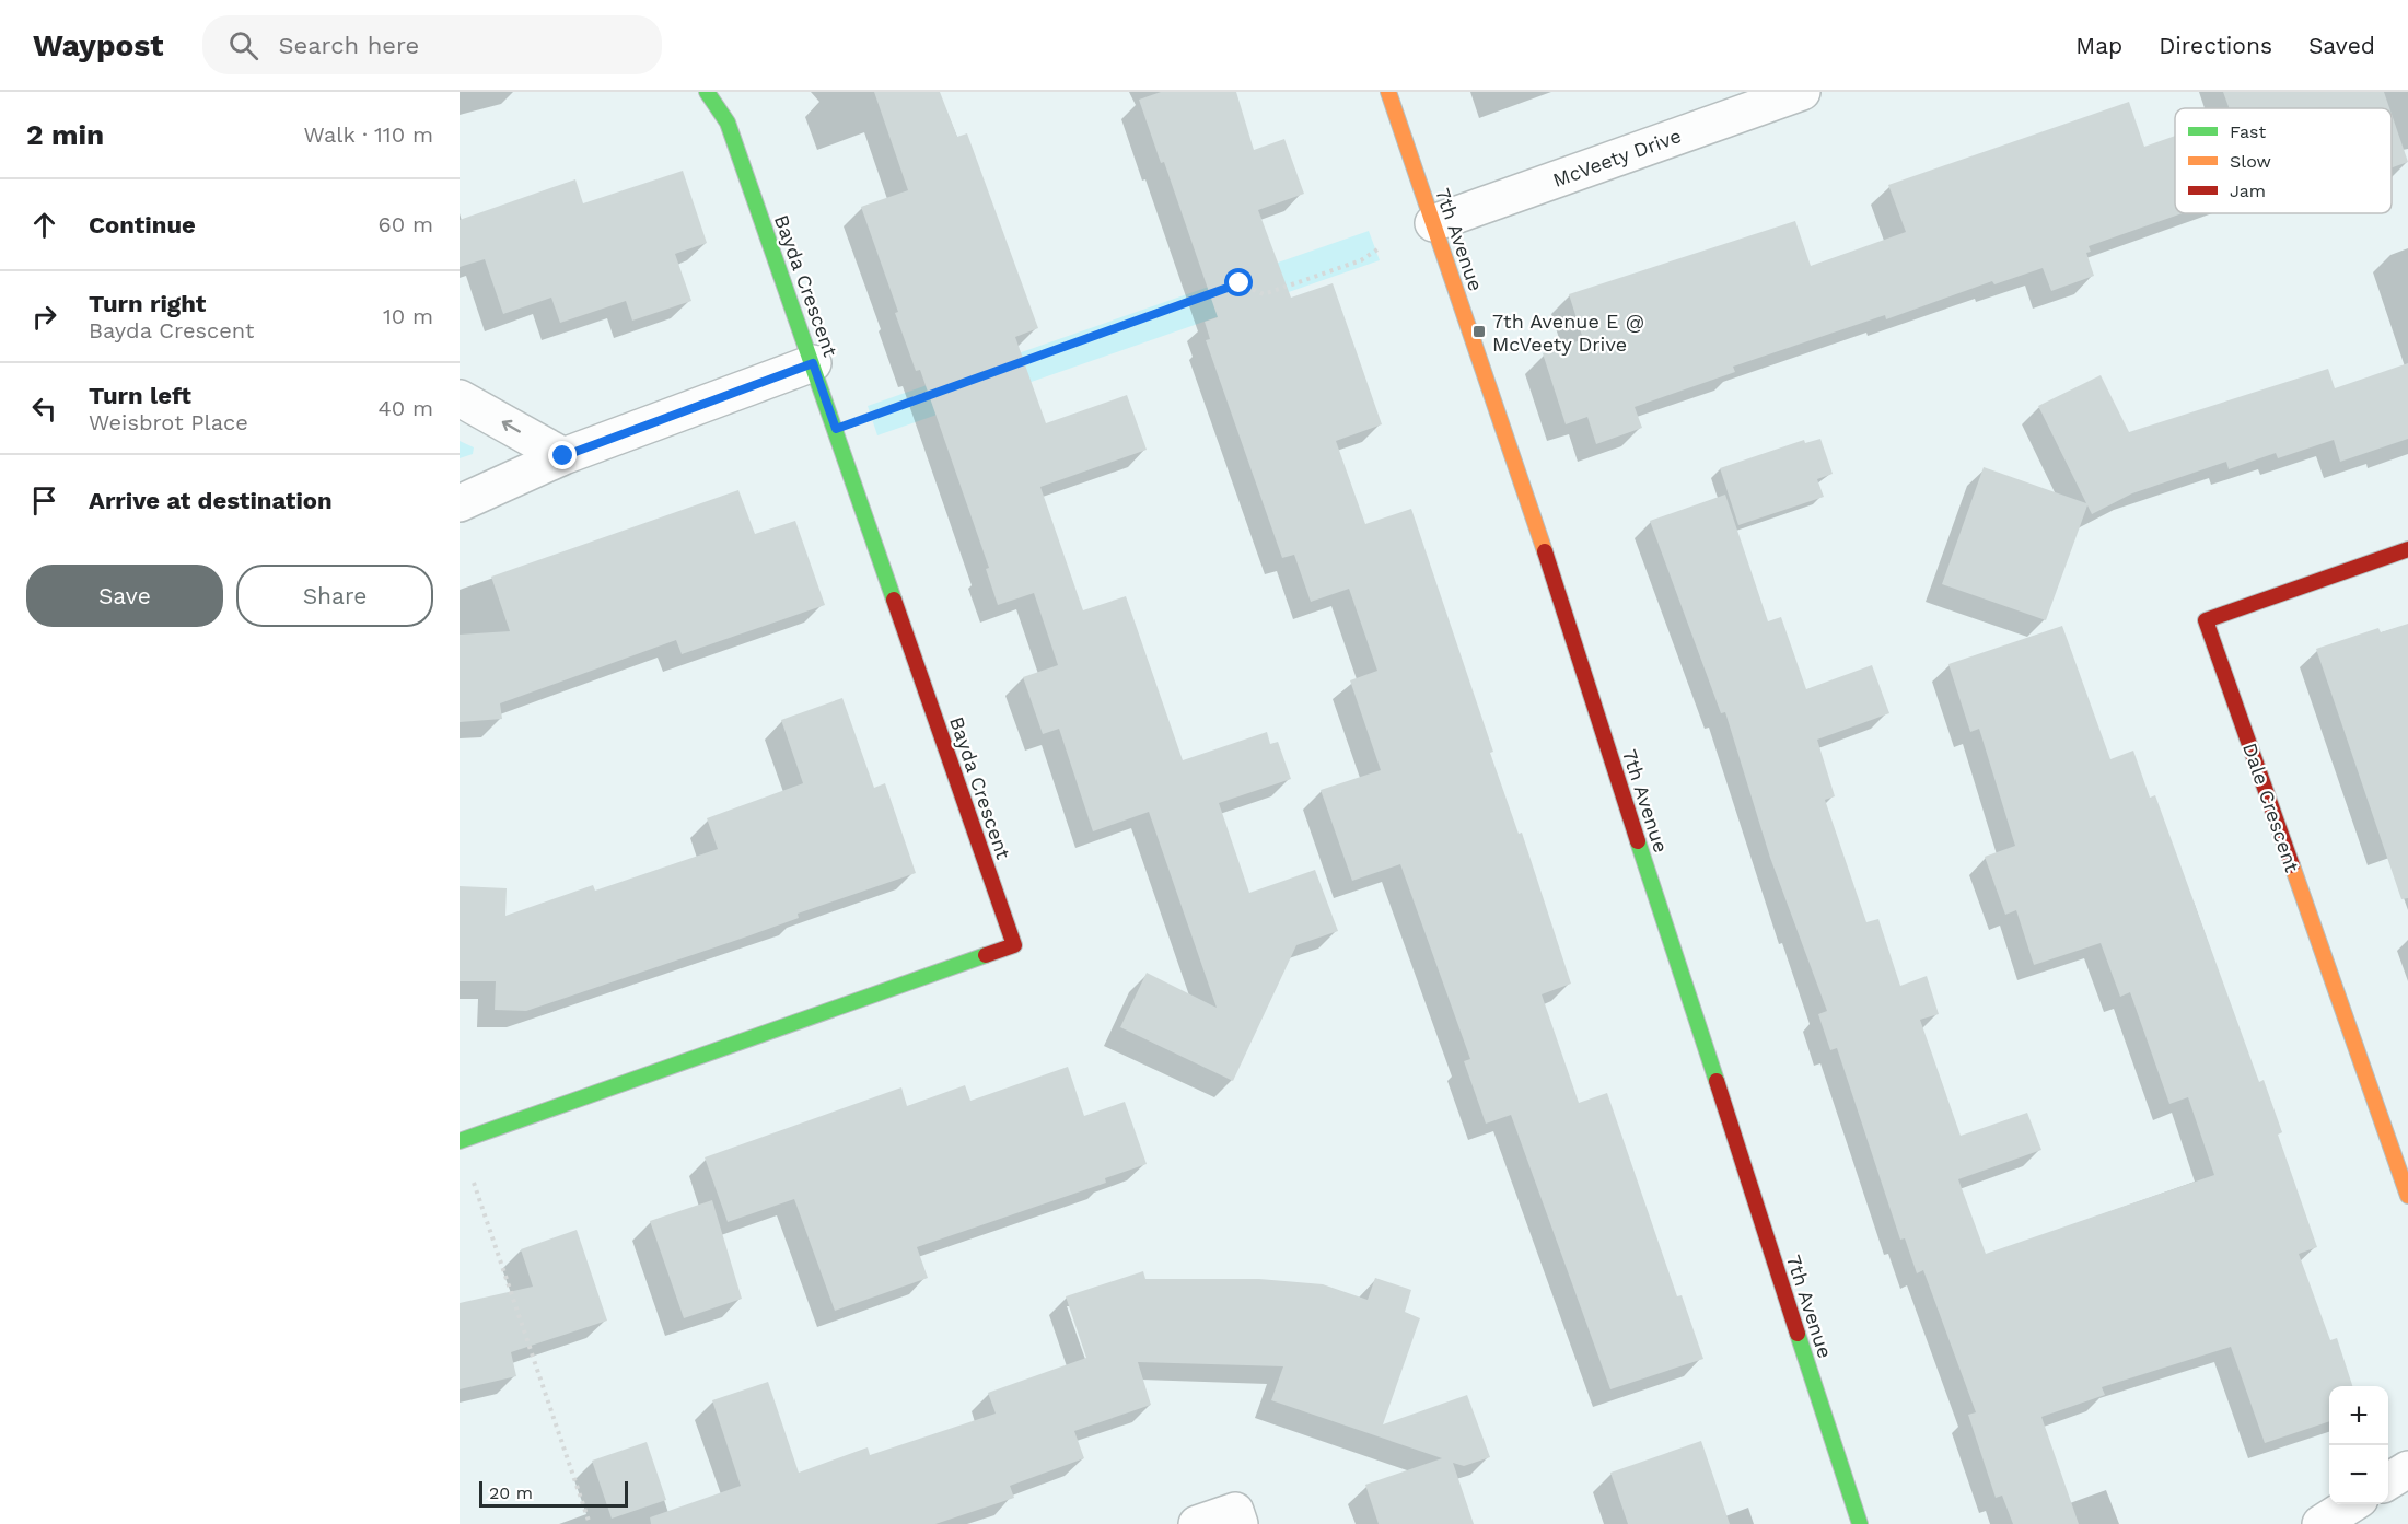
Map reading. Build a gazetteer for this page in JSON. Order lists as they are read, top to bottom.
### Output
{
  "streets": {
    "street": [
      "McVeety Drive",
      "7th Avenue",
      "Bayda Crescent",
      "Dale Crescent"
    ]
  },
  "crossings": [
    ["McVeety Drive", "7th Avenue"]
  ],
  "places": {
    "transit": ["7th Avenue E @ McVeety Drive"]
  },
  "legend": ["Fast", "Slow", "Jam"],
  "scale_bar": "20 m",
  "page": {
    "header": "Waypost",
    "search": "Search here",
    "nav": ["Map", "Directions", "Saved"],
    "heading": ["2 min", "Walk · 110 m"],
    "list": [
      ["Continue", "60 m"],
      ["Turn right", "Bayda Crescent", "10 m"],
      ["Turn left", "Weisbrot Place", "40 m"],
      "Arrive at destination"
    ],
    "buttons": ["Save", "Share"],
    "map_buttons": ["+", "−"],
    "scale": "20 m"
  }
}
